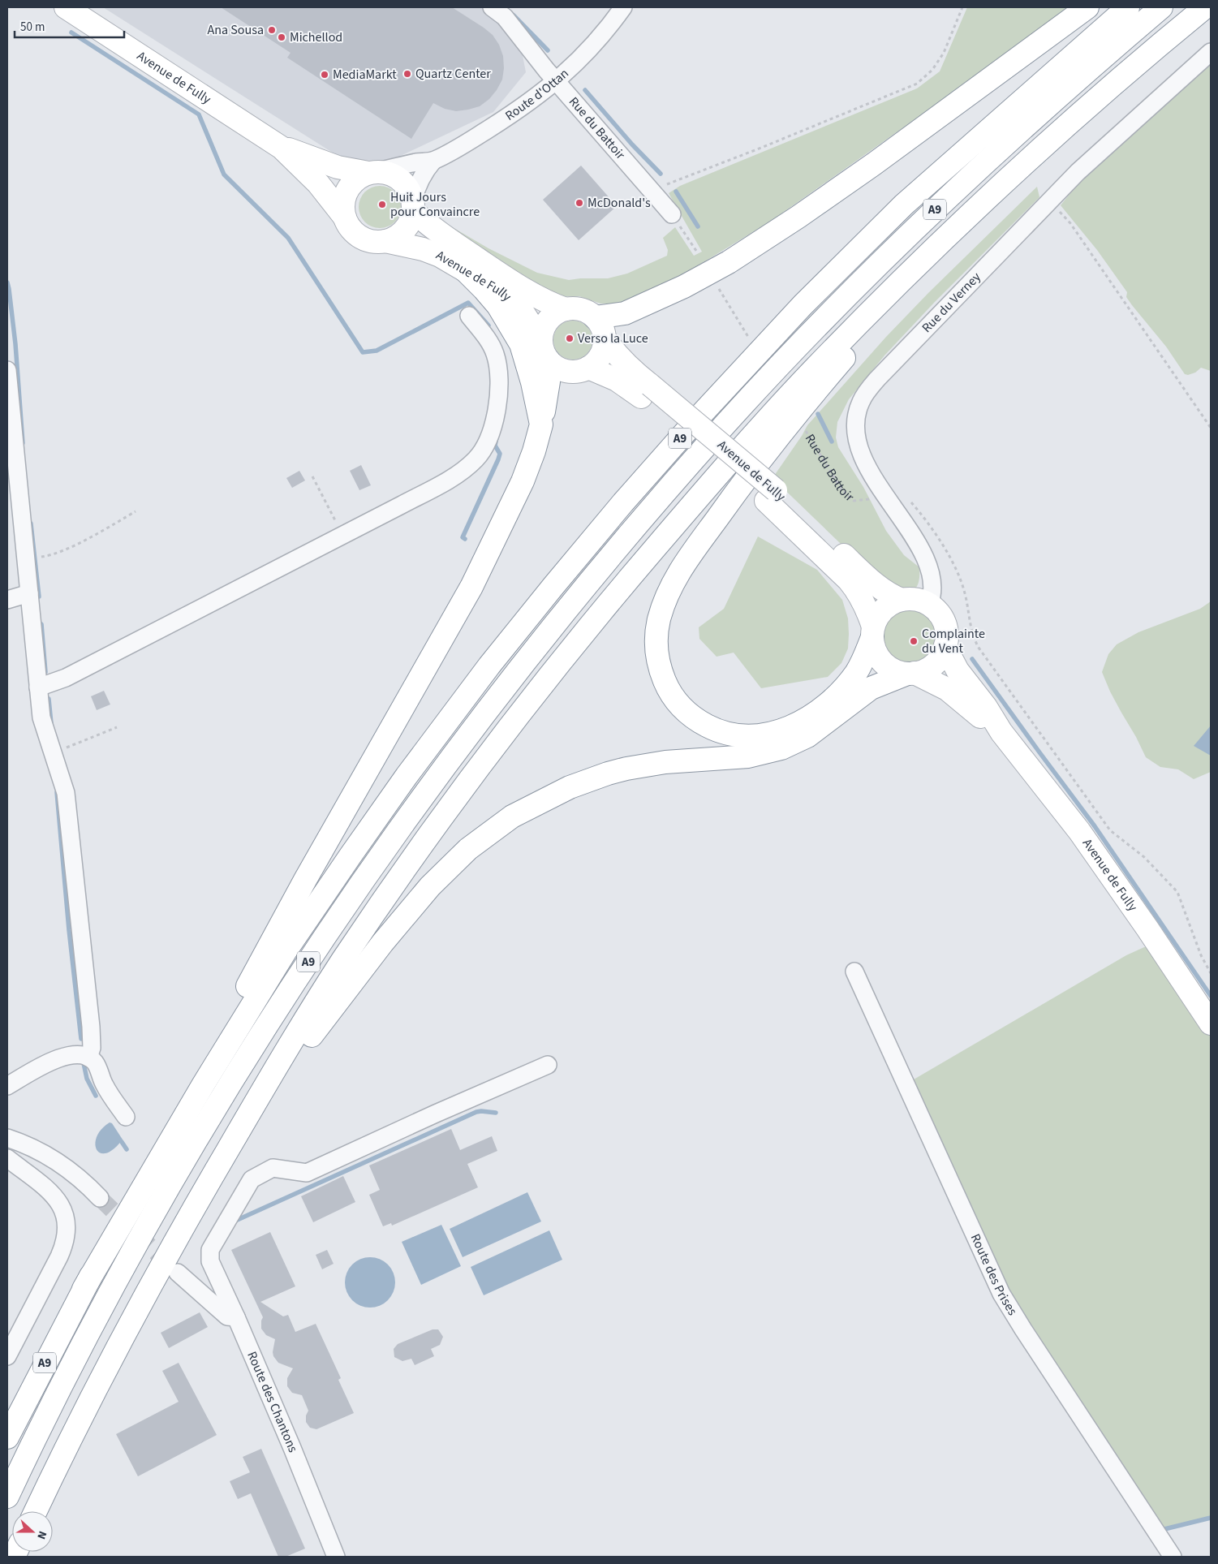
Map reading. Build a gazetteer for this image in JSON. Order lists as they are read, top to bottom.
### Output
{
  "streets": {
    "main road": ["Avenue de Fully", "A9"],
    "street": [
      "Route d'Ottan",
      "Rue du Battoir",
      "Rue du Verney",
      "Route des Prises",
      "Route des Chantons"
    ]
  },
  "crossings": [
    ["Avenue de Fully", "Route d'Ottan"],
    ["Avenue de Fully", "Rue du Verney"],
    ["Route d'Ottan", "Rue du Battoir"],
    ["Rue du Battoir", "Rue du Verney"]
  ],
  "places": [
    "Ana Sousa",
    "Michellod",
    "Quartz Center",
    "MediaMarkt",
    "McDonald's",
    "Huit Jours pour Convaincre",
    "Verso la Luce",
    "Complainte du Vent"
  ],
  "scale_bar": "50 m",
  "north": "right"
}
